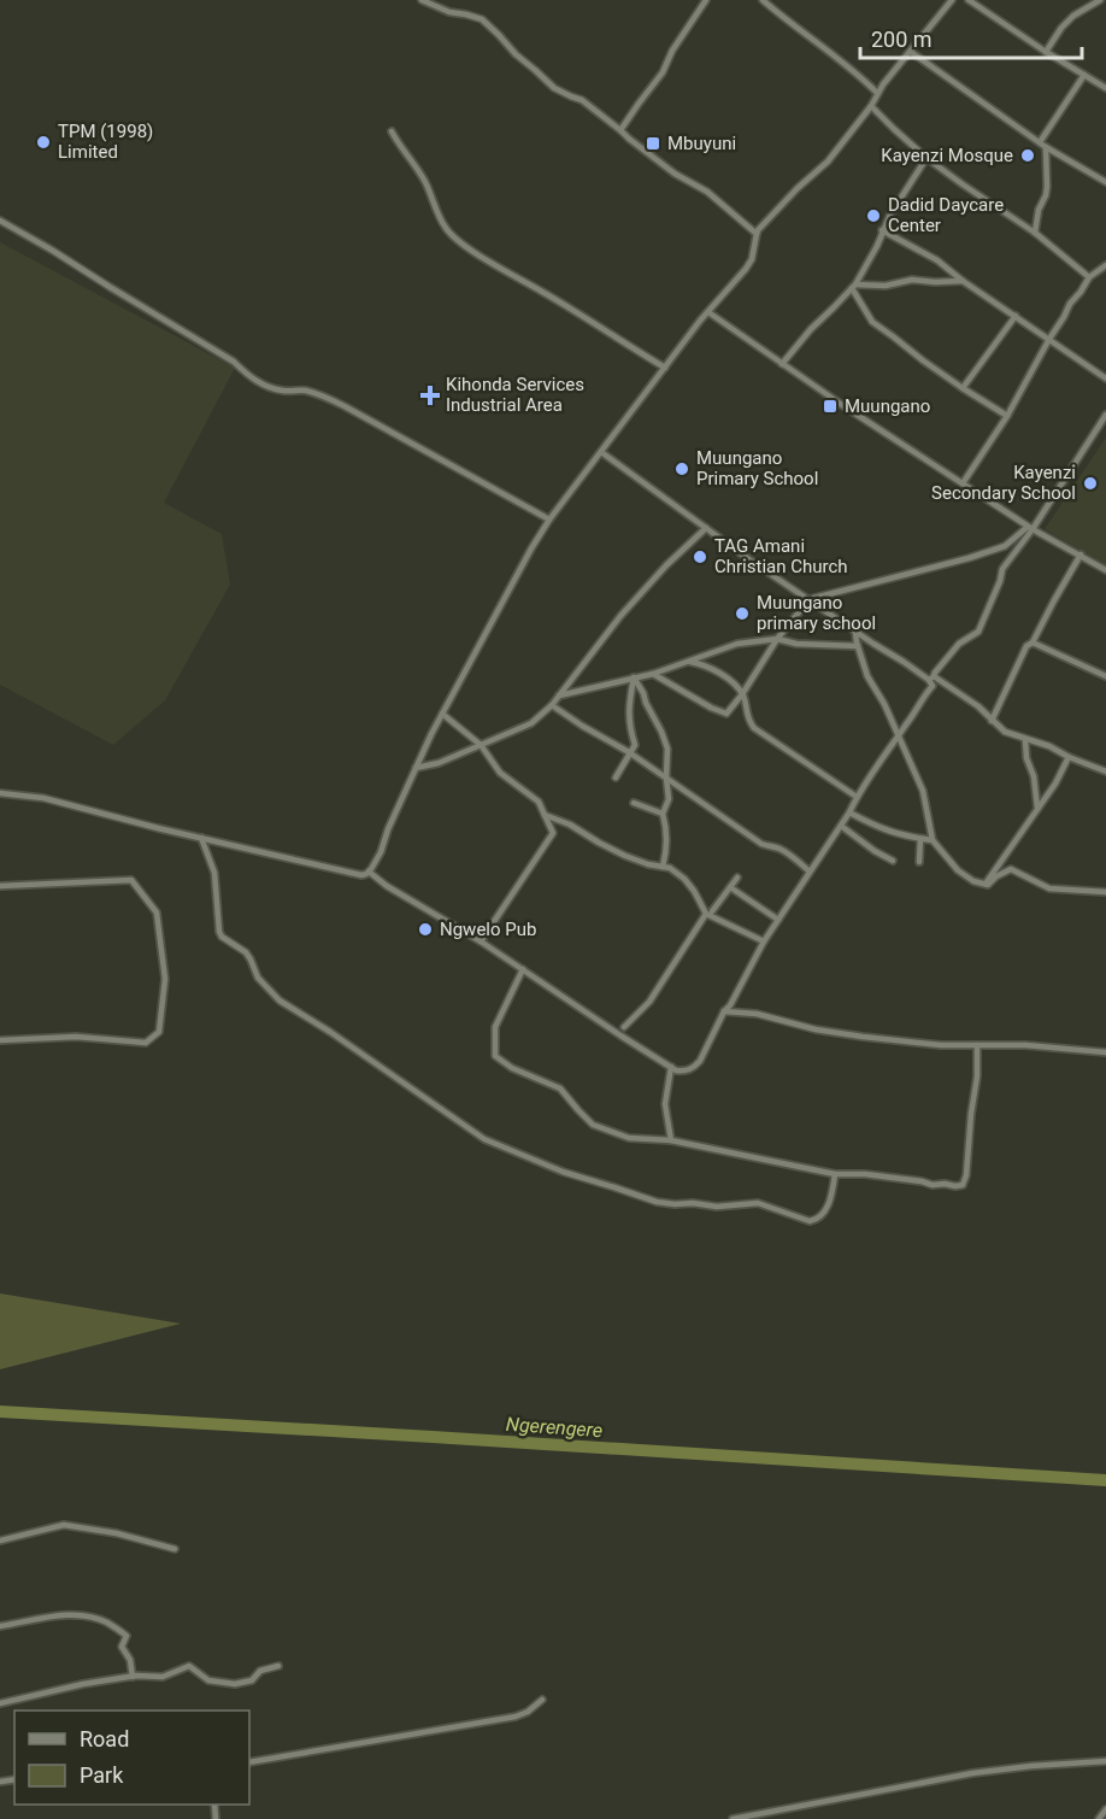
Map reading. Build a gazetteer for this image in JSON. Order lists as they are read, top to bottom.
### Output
{
  "water": ["Ngerengere"],
  "places": {
    "other": [
      "TPM (1998) Limited",
      "Kayenzi Mosque",
      "Dadid Daycare Center",
      "Muungano Primary School",
      "Kayenzi Secondary School",
      "TAG Amani Christian Church",
      "Muungano primary school",
      "Ngwelo Pub"
    ],
    "transit": ["Mbuyuni", "Muungano"],
    "health": ["Kihonda Services Industrial Area"]
  },
  "legend": ["Road", "Park"],
  "scale_bar": "200 m"
}
